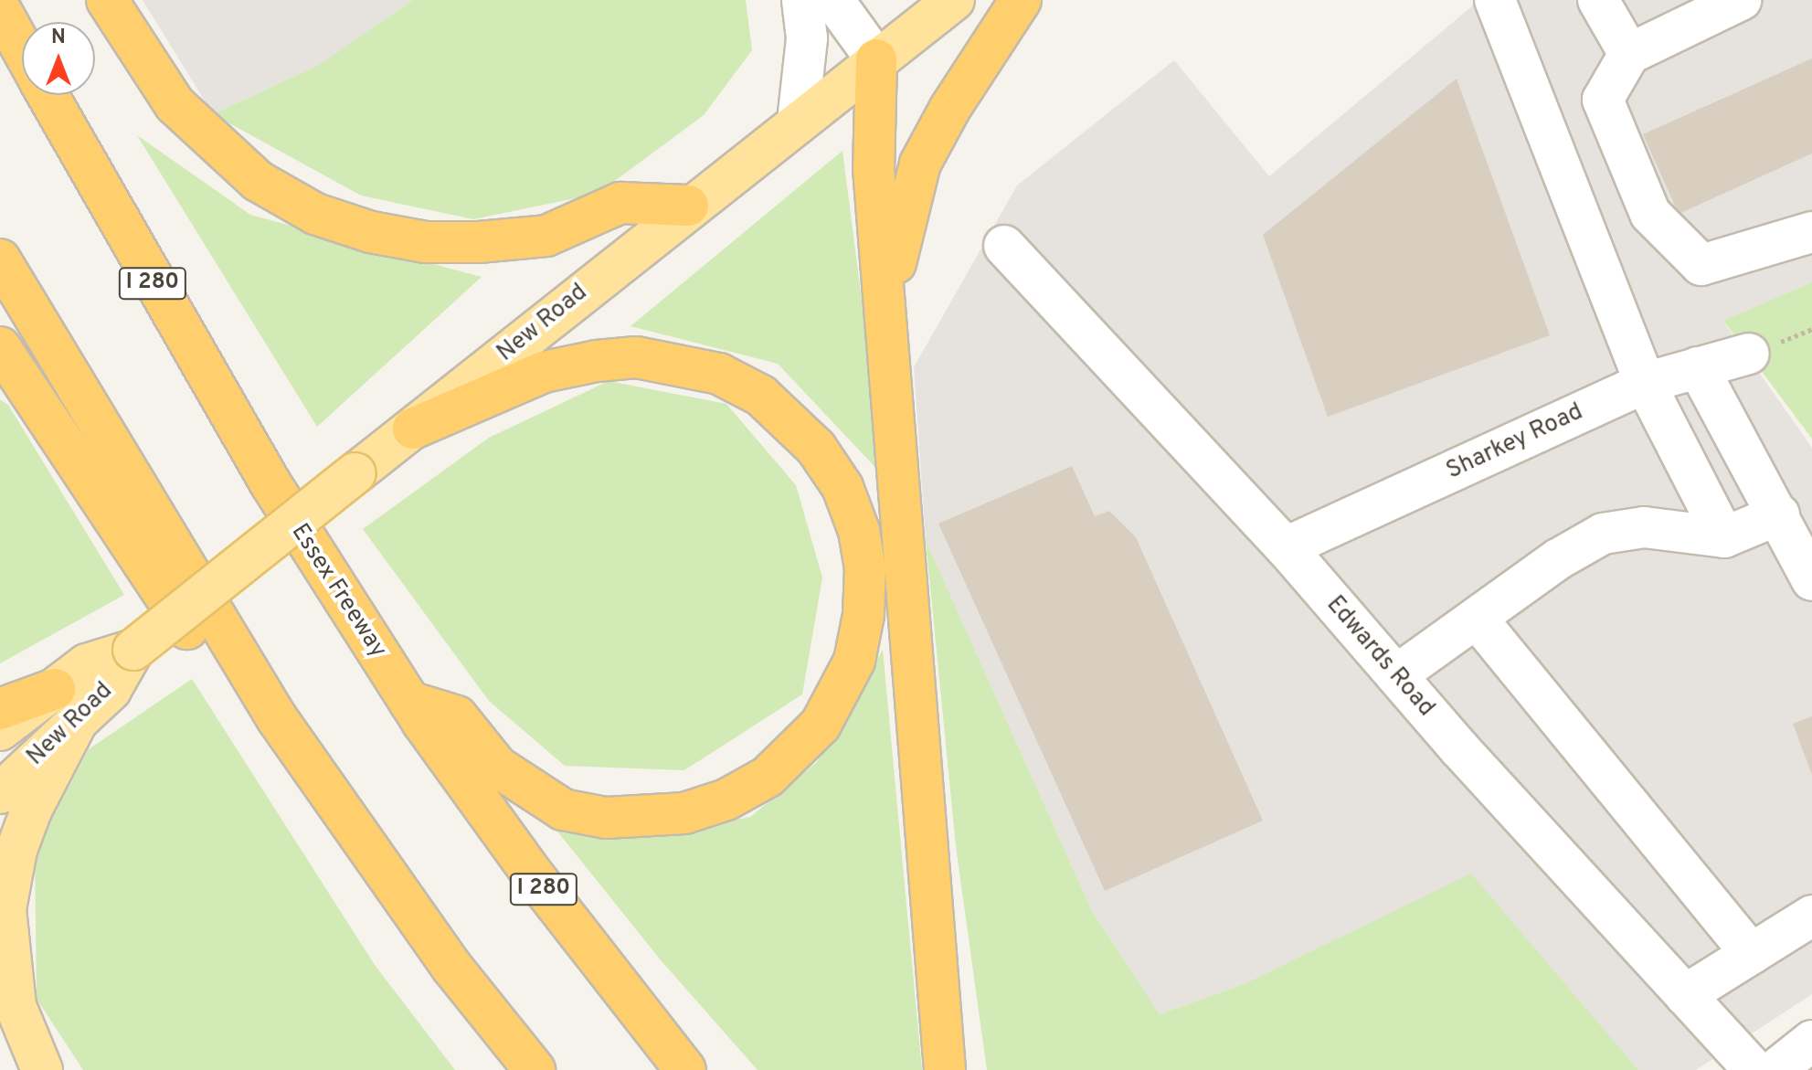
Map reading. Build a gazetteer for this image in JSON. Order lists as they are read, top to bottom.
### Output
{
  "streets": {
    "highway": ["I 280", "Essex Freeway"],
    "main road": ["New Road"],
    "street": ["Sharkey Road", "Edwards Road"]
  },
  "crossings": [
    ["Sharkey Road", "Edwards Road"]
  ],
  "north": "top"
}
